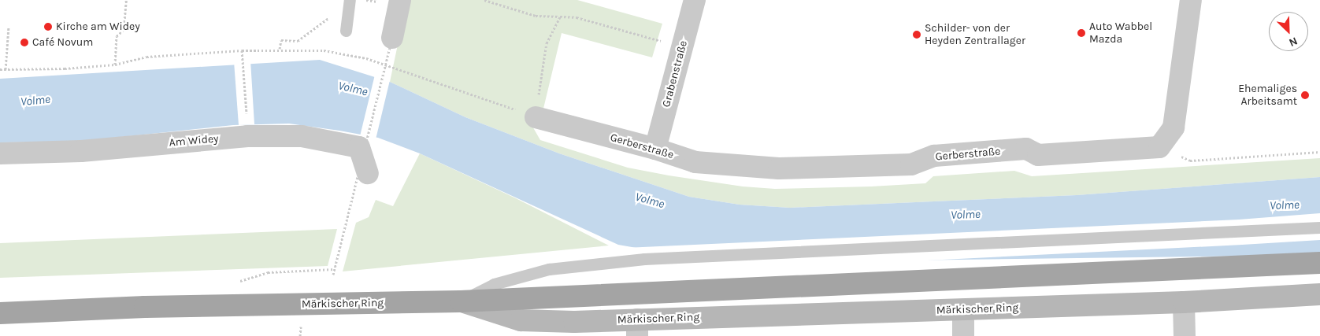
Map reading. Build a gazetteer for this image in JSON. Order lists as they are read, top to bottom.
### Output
{
  "streets": {
    "main road": ["Märkischer Ring"],
    "street": ["Grabenstraße", "Am Widey", "Gerberstraße"]
  },
  "crossings": [
    ["Grabenstraße", "Gerberstraße"]
  ],
  "water": ["Volme"],
  "places": [
    "Kirche am Widey",
    "Auto Wabbel Mazda",
    "Schilder- von der Heyden Zentrallager",
    "Café Novum",
    "Ehemaliges Arbeitsamt"
  ],
  "north": "bottom right"
}
